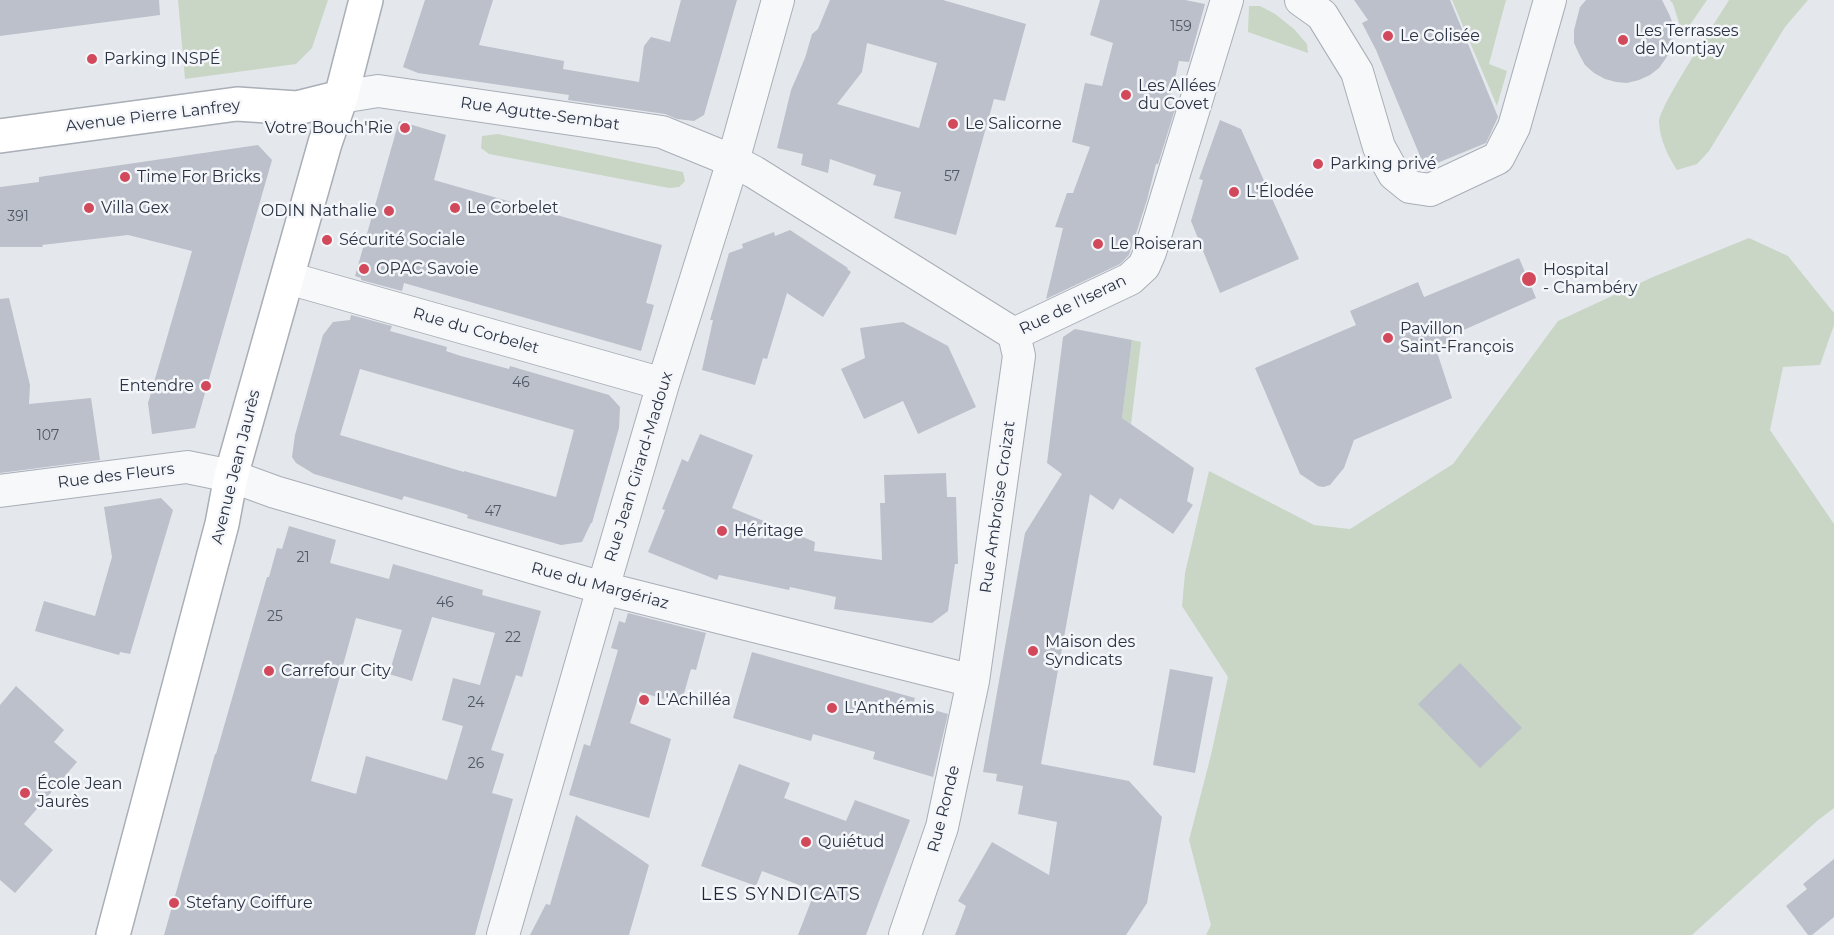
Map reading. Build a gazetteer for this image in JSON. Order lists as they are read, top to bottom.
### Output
{
  "streets": {
    "main road": ["Avenue Pierre Lanfrey", "Avenue Jean Jaurès"],
    "street": [
      "Rue Agutte-Sembat",
      "Rue de l'Iseran",
      "Rue du Corbelet",
      "Rue Jean Girard-Madoux",
      "Rue des Fleurs",
      "Rue Ambroise Croizat",
      "Rue du Margériaz",
      "Rue Ronde"
    ]
  },
  "crossings": [
    ["Rue Agutte-Sembat", "Avenue Pierre Lanfrey"],
    ["Rue Agutte-Sembat", "Rue de l'Iseran"],
    ["Rue Agutte-Sembat", "Avenue Jean Jaurès"],
    ["Rue Agutte-Sembat", "Rue Jean Girard-Madoux"],
    ["Avenue Pierre Lanfrey", "Avenue Jean Jaurès"],
    ["Rue de l'Iseran", "Rue Jean Girard-Madoux"],
    ["Rue de l'Iseran", "Rue Ambroise Croizat"],
    ["Rue du Corbelet", "Avenue Jean Jaurès"],
    ["Rue du Corbelet", "Rue Jean Girard-Madoux"],
    ["Avenue Jean Jaurès", "Rue des Fleurs"],
    ["Avenue Jean Jaurès", "Rue du Margériaz"],
    ["Rue Jean Girard-Madoux", "Rue du Margériaz"],
    ["Rue des Fleurs", "Rue du Margériaz"],
    ["Rue Ambroise Croizat", "Rue du Margériaz"],
    ["Rue Ambroise Croizat", "Rue Ronde"],
    ["Rue du Margériaz", "Rue Ronde"]
  ],
  "districts": ["LES SYNDICATS"],
  "places": [
    "Le Colisée",
    "Les Terrasses de Montjay",
    "Parking INSPÉ",
    "Les Allées du Covet",
    "Le Salicorne",
    "Votre Bouch'Rie",
    "Parking privé",
    "Time For Bricks",
    "L'Élodée",
    "Villa Gex",
    "Le Corbelet",
    "ODIN Nathalie",
    "Sécurité Sociale",
    "Le Roiseran",
    "OPAC Savoie",
    "Hospital - Chambéry",
    "Pavillon Saint-François",
    "Entendre",
    "Héritage",
    "Maison des Syndicats",
    "Carrefour City",
    "L'Achilléa",
    "L'Anthémis",
    "École Jean Jaurès",
    "Quiétud",
    "Stefany Coiffure"
  ],
  "house_numbers": [
    "159",
    "57",
    "391",
    "46",
    "107",
    "47",
    "21",
    "46",
    "25",
    "22",
    "24",
    "26"
  ]
}
